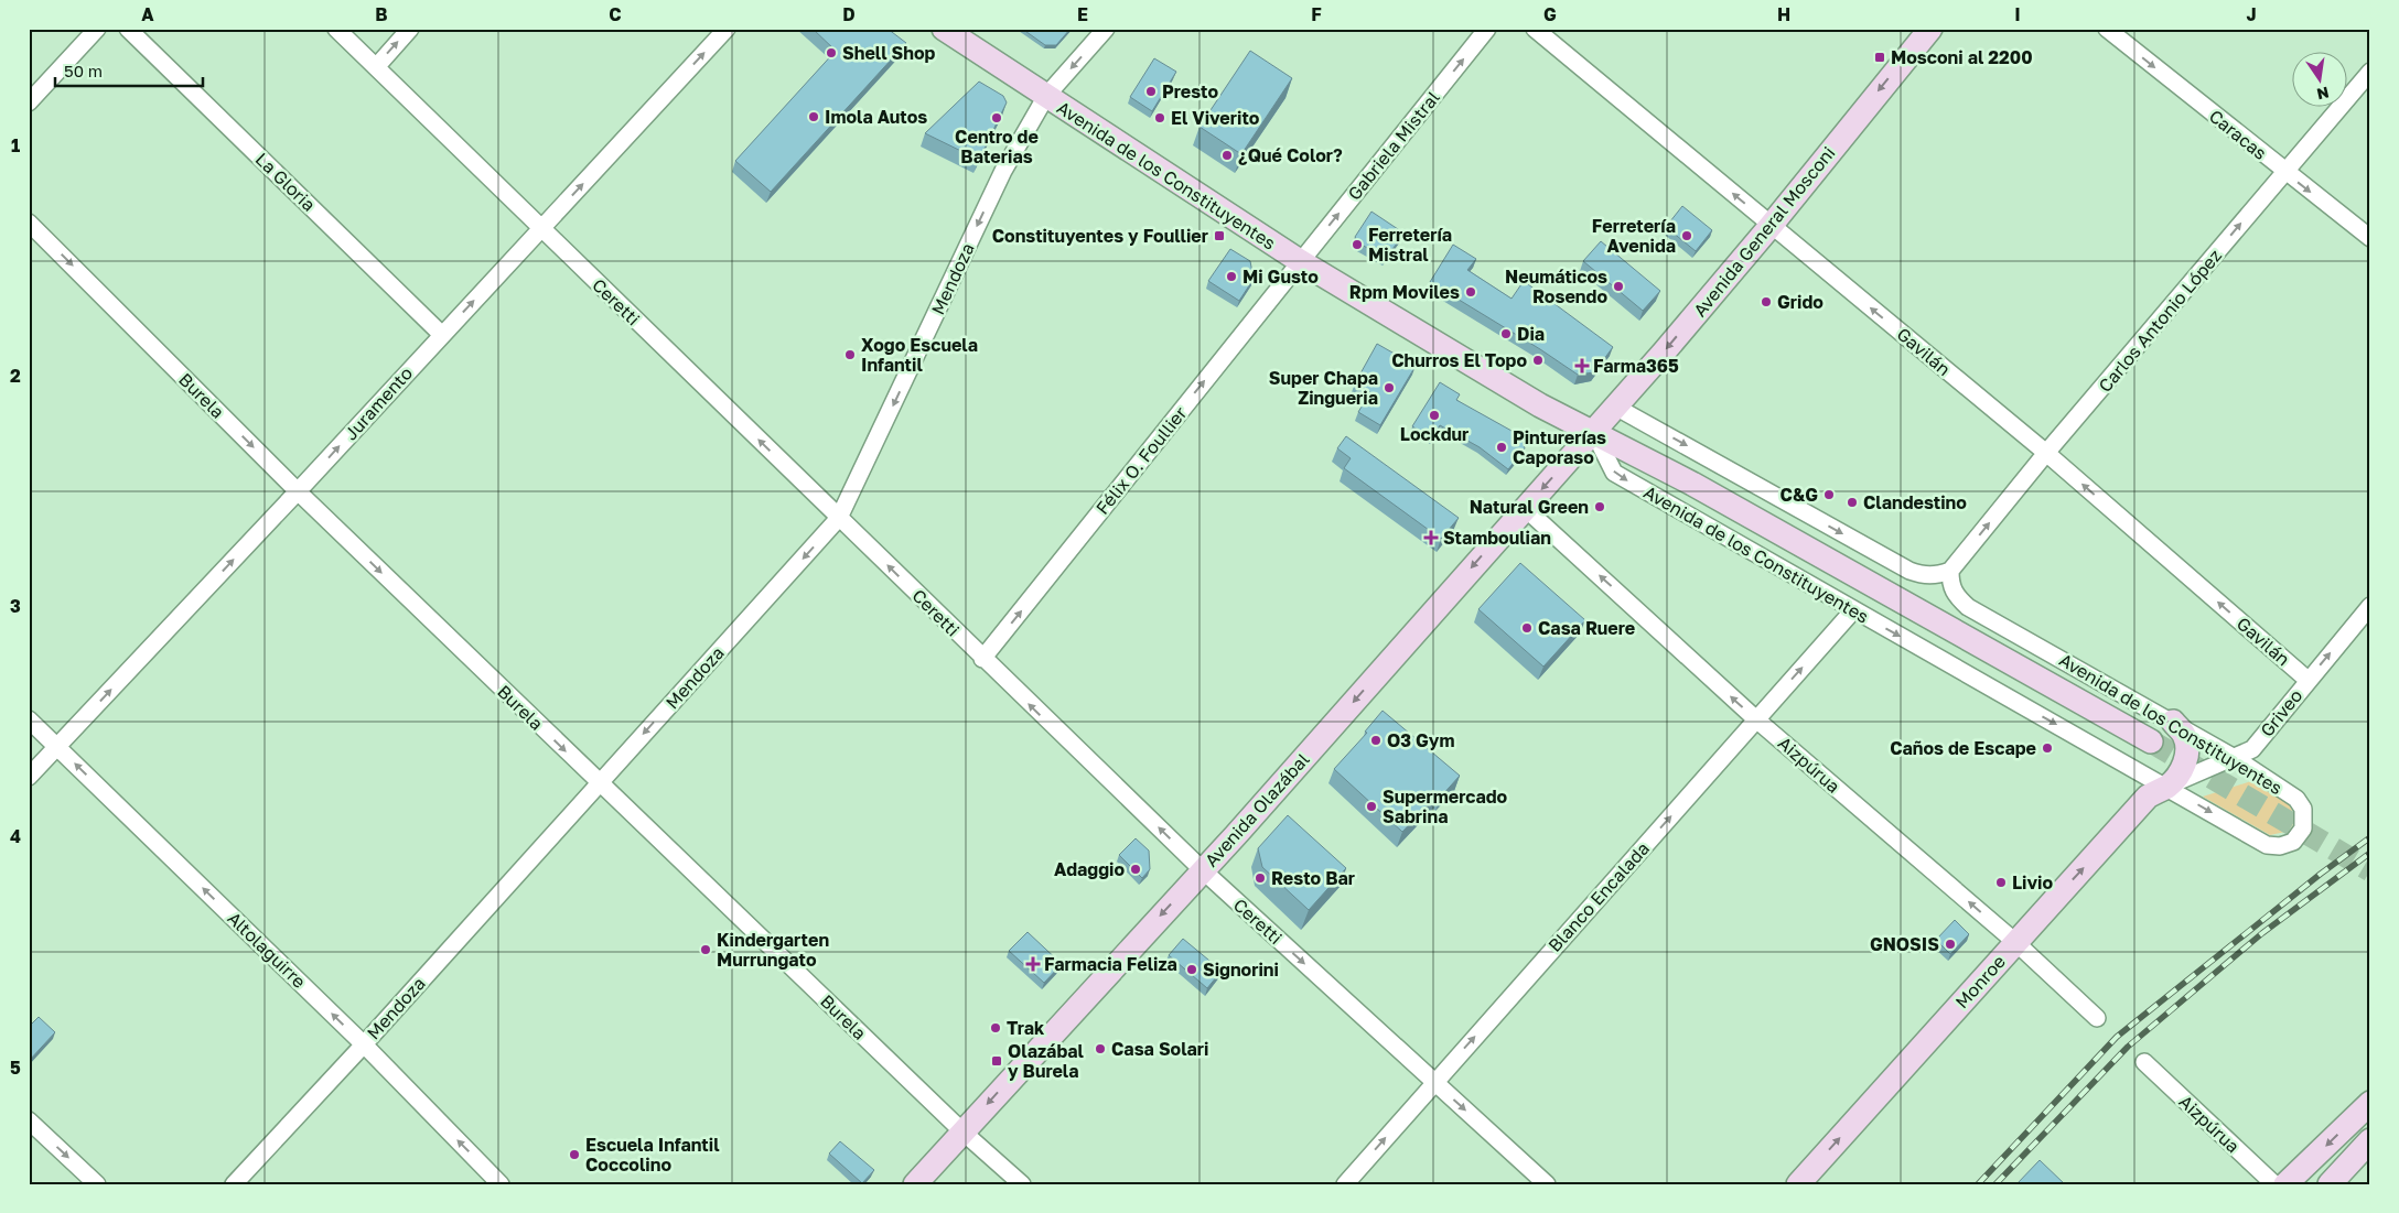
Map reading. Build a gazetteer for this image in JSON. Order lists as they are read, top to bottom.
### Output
{
  "streets": {
    "main road": [
      "Avenida de los Constituyentes",
      "Avenida General Mosconi",
      "Avenida Olazábal",
      "Monroe"
    ],
    "street": [
      "Caracas",
      "Gabriela Mistral",
      "La Gloria",
      "Mendoza",
      "Ceretti",
      "Carlos Antonio López",
      "Gavilán",
      "Burela",
      "Juramento",
      "Félix O. Foullier",
      "Griveo",
      "Aizpúrua",
      "Blanco Encalada",
      "Altolaguirre"
    ]
  },
  "crossings": [
    ["Caracas", "Carlos Antonio López"],
    ["Gabriela Mistral", "Avenida de los Constituyentes"],
    ["Gabriela Mistral", "Félix O. Foullier"],
    ["Avenida de los Constituyentes", "Avenida General Mosconi"],
    ["Avenida de los Constituyentes", "Mendoza"],
    ["Avenida de los Constituyentes", "Carlos Antonio López"],
    ["Avenida de los Constituyentes", "Félix O. Foullier"],
    ["Avenida de los Constituyentes", "Griveo"],
    ["Avenida de los Constituyentes", "Avenida Olazábal"],
    ["Avenida de los Constituyentes", "Blanco Encalada"],
    ["Avenida de los Constituyentes", "Monroe"],
    ["La Gloria", "Juramento"],
    ["Avenida General Mosconi", "Gavilán"],
    ["Avenida General Mosconi", "Avenida Olazábal"],
    ["Mendoza", "Ceretti"],
    ["Mendoza", "Burela"],
    ["Mendoza", "Altolaguirre"],
    ["Ceretti", "Juramento"],
    ["Ceretti", "Félix O. Foullier"],
    ["Ceretti", "Avenida Olazábal"],
    ["Ceretti", "Blanco Encalada"],
    ["Carlos Antonio López", "Gavilán"],
    ["Gavilán", "Griveo"],
    ["Burela", "Juramento"],
    ["Burela", "Avenida Olazábal"],
    ["Juramento", "Altolaguirre"],
    ["Griveo", "Monroe"],
    ["Aizpúrua", "Avenida Olazábal"],
    ["Aizpúrua", "Blanco Encalada"],
    ["Aizpúrua", "Monroe"]
  ],
  "one_way": [
    "Caracas",
    "Gabriela Mistral",
    "Avenida General Mosconi",
    "Mendoza",
    "Carlos Antonio López",
    "Gavilán",
    "Burela",
    "Juramento",
    "Félix O. Foullier",
    "Aizpúrua",
    "Avenida Olazábal",
    "Blanco Encalada",
    "Altolaguirre",
    "Monroe"
  ],
  "places": {
    "other": [
      "Shell Shop",
      "Presto",
      "Imola Autos",
      "Centro de Baterias",
      "El Viverito",
      "¿Qué Color?",
      "Ferretería Avenida",
      "Ferretería Mistral",
      "Mi Gusto",
      "Neumáticos Rosendo",
      "Rpm Moviles",
      "Grido",
      "Dia",
      "Xogo Escuela Infantil",
      "Churros El Topo",
      "Super Chapa Zingueria",
      "Lockdur",
      "Pinturerías Caporaso",
      "C&G",
      "Clandestino",
      "Natural Green",
      "Casa Ruere",
      "O3 Gym",
      "Caños de Escape",
      "Supermercado Sabrina",
      "Adaggio",
      "Resto Bar",
      "Livio",
      "GNOSIS",
      "Kindergarten Murrungato",
      "Signorini",
      "Trak",
      "Casa Solari",
      "Escuela Infantil Coccolino"
    ],
    "transit": ["Mosconi al 2200", "Constituyentes y Foullier", "Olazábal y Burela"],
    "health": ["Farma365", "Stamboulian", "Farmacia Feliza"]
  },
  "scale_bar": "50 m",
  "north": "bottom",
  "grid": {
    "columns": [
      "A",
      "B",
      "C",
      "D",
      "E",
      "F",
      "G",
      "H",
      "I",
      "J"
    ],
    "rows": [
      "1",
      "2",
      "3",
      "4",
      "5"
    ]
  }
}
